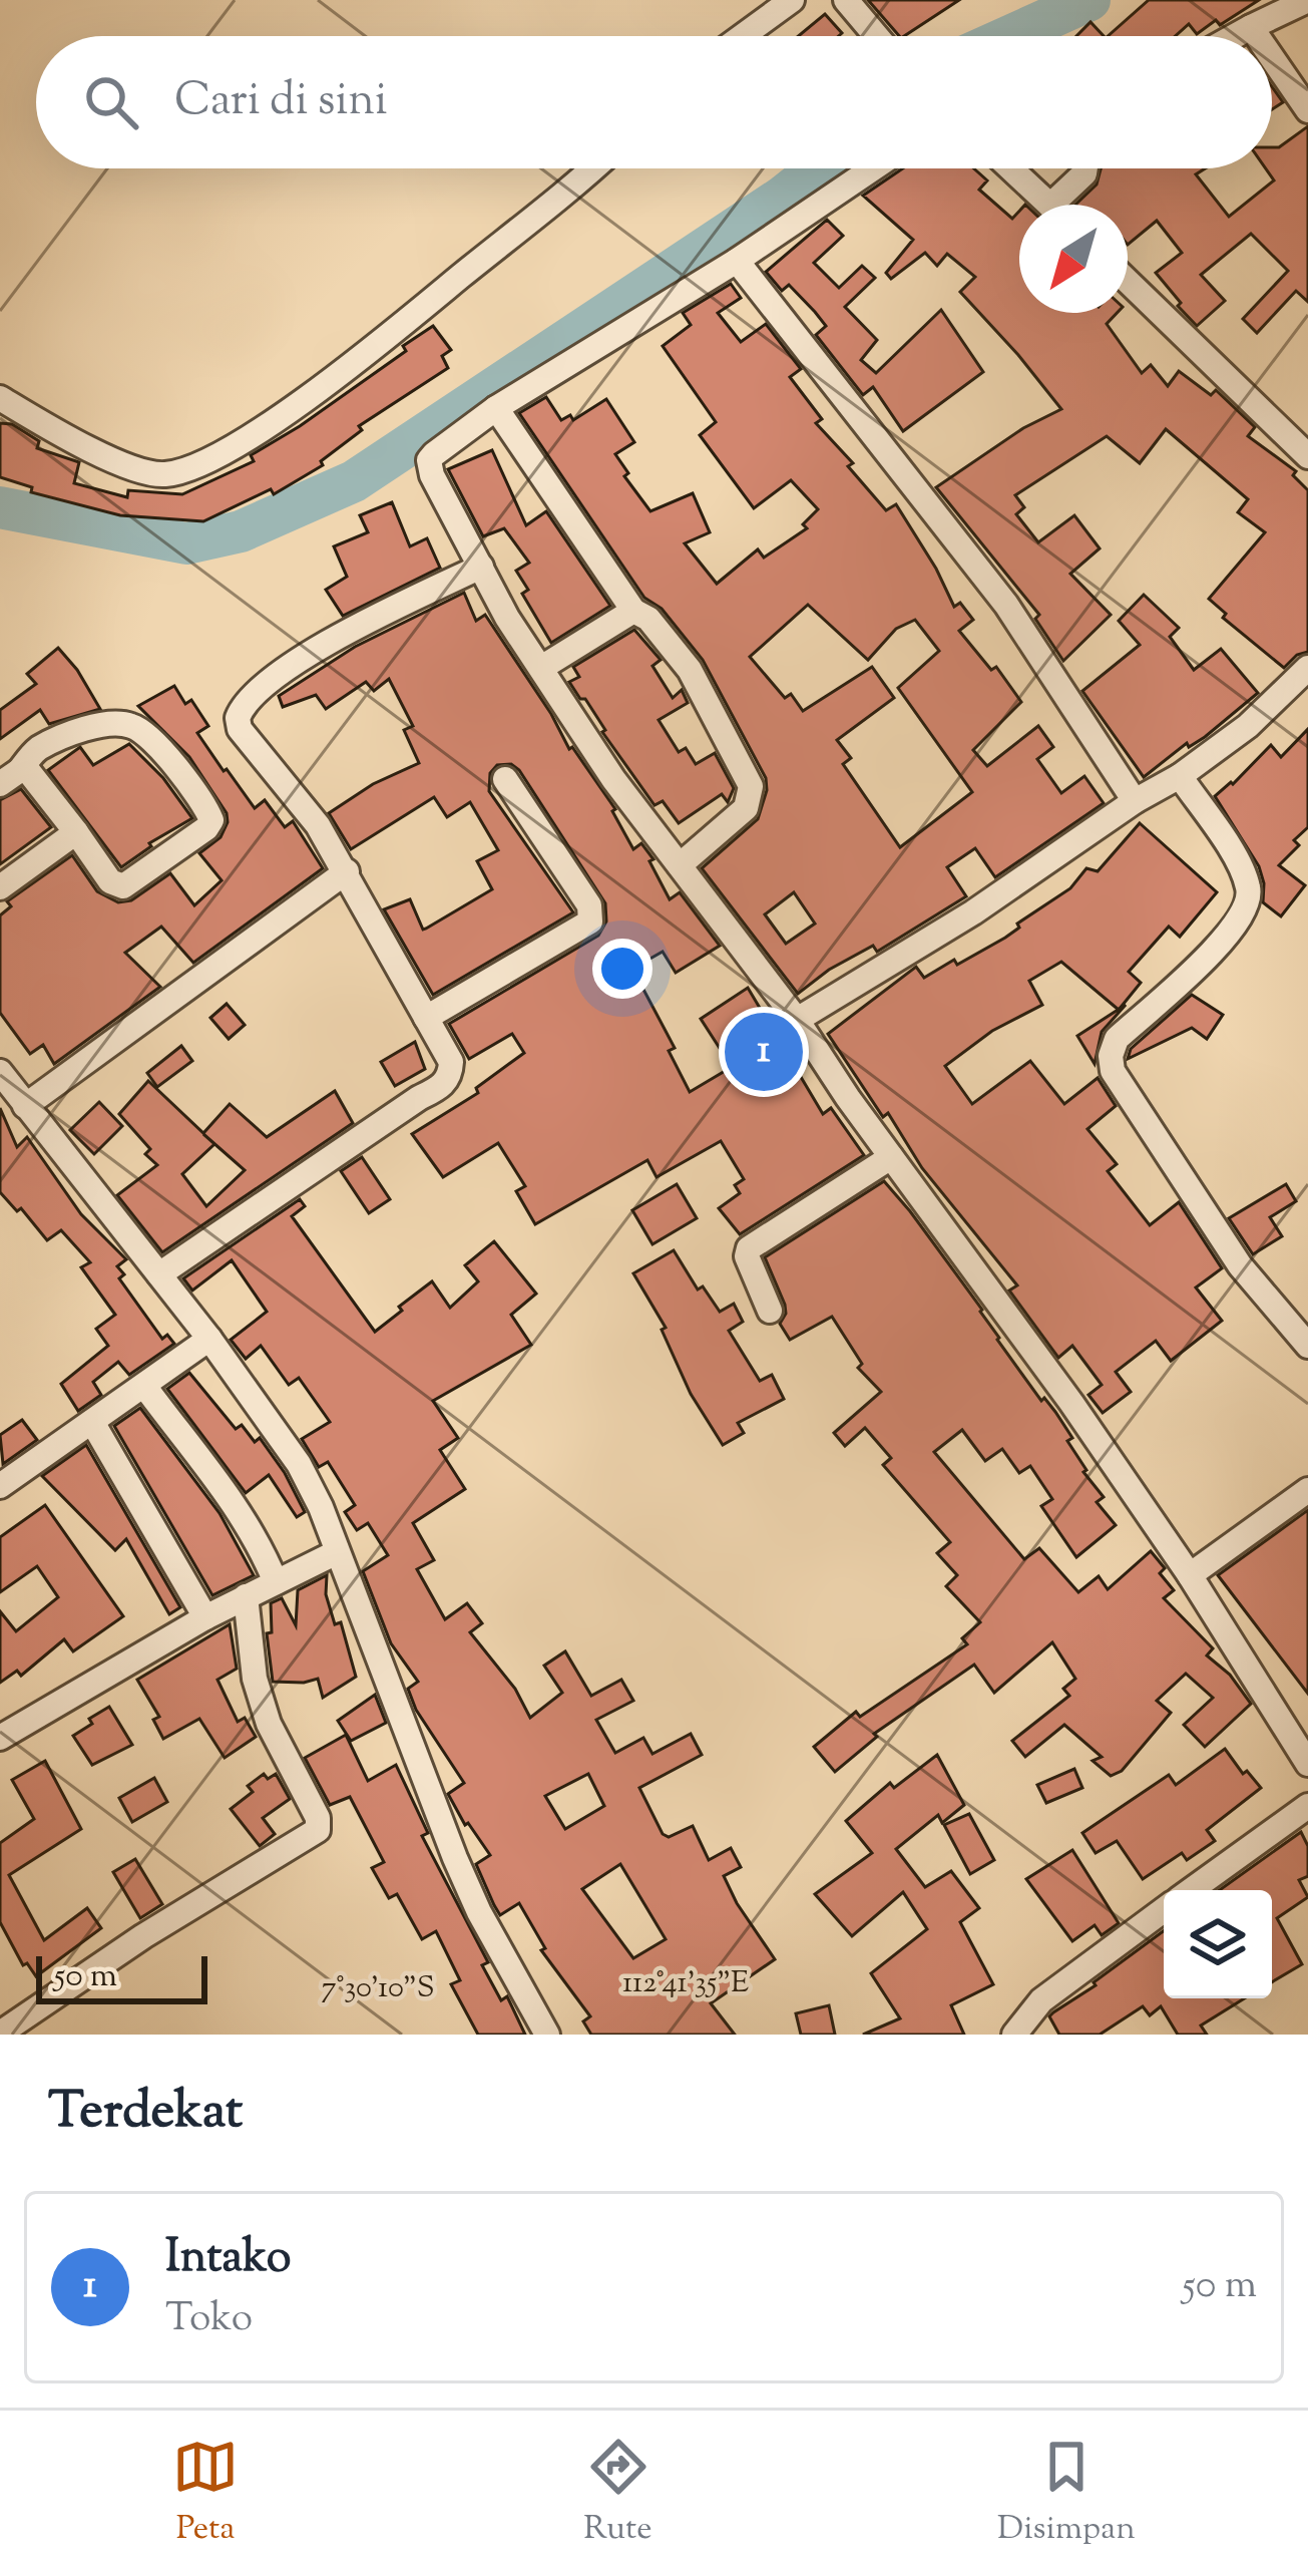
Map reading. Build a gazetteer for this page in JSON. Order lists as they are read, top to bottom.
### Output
{
  "scale_bar": "50 m",
  "north": "bottom left",
  "page": {
    "search": "Cari di sini",
    "pins": "1",
    "scale": "50 m",
    "heading": "Terdekat",
    "list": [
      {
        "mark": "1",
        "name": "Intako",
        "note": "Toko",
        "value": "50 m"
      }
    ],
    "nav": ["Peta", "Rute", "Disimpan"]
  },
  "coordinates": ["112°41'35\"E", "7°30'10\"S"]
}
